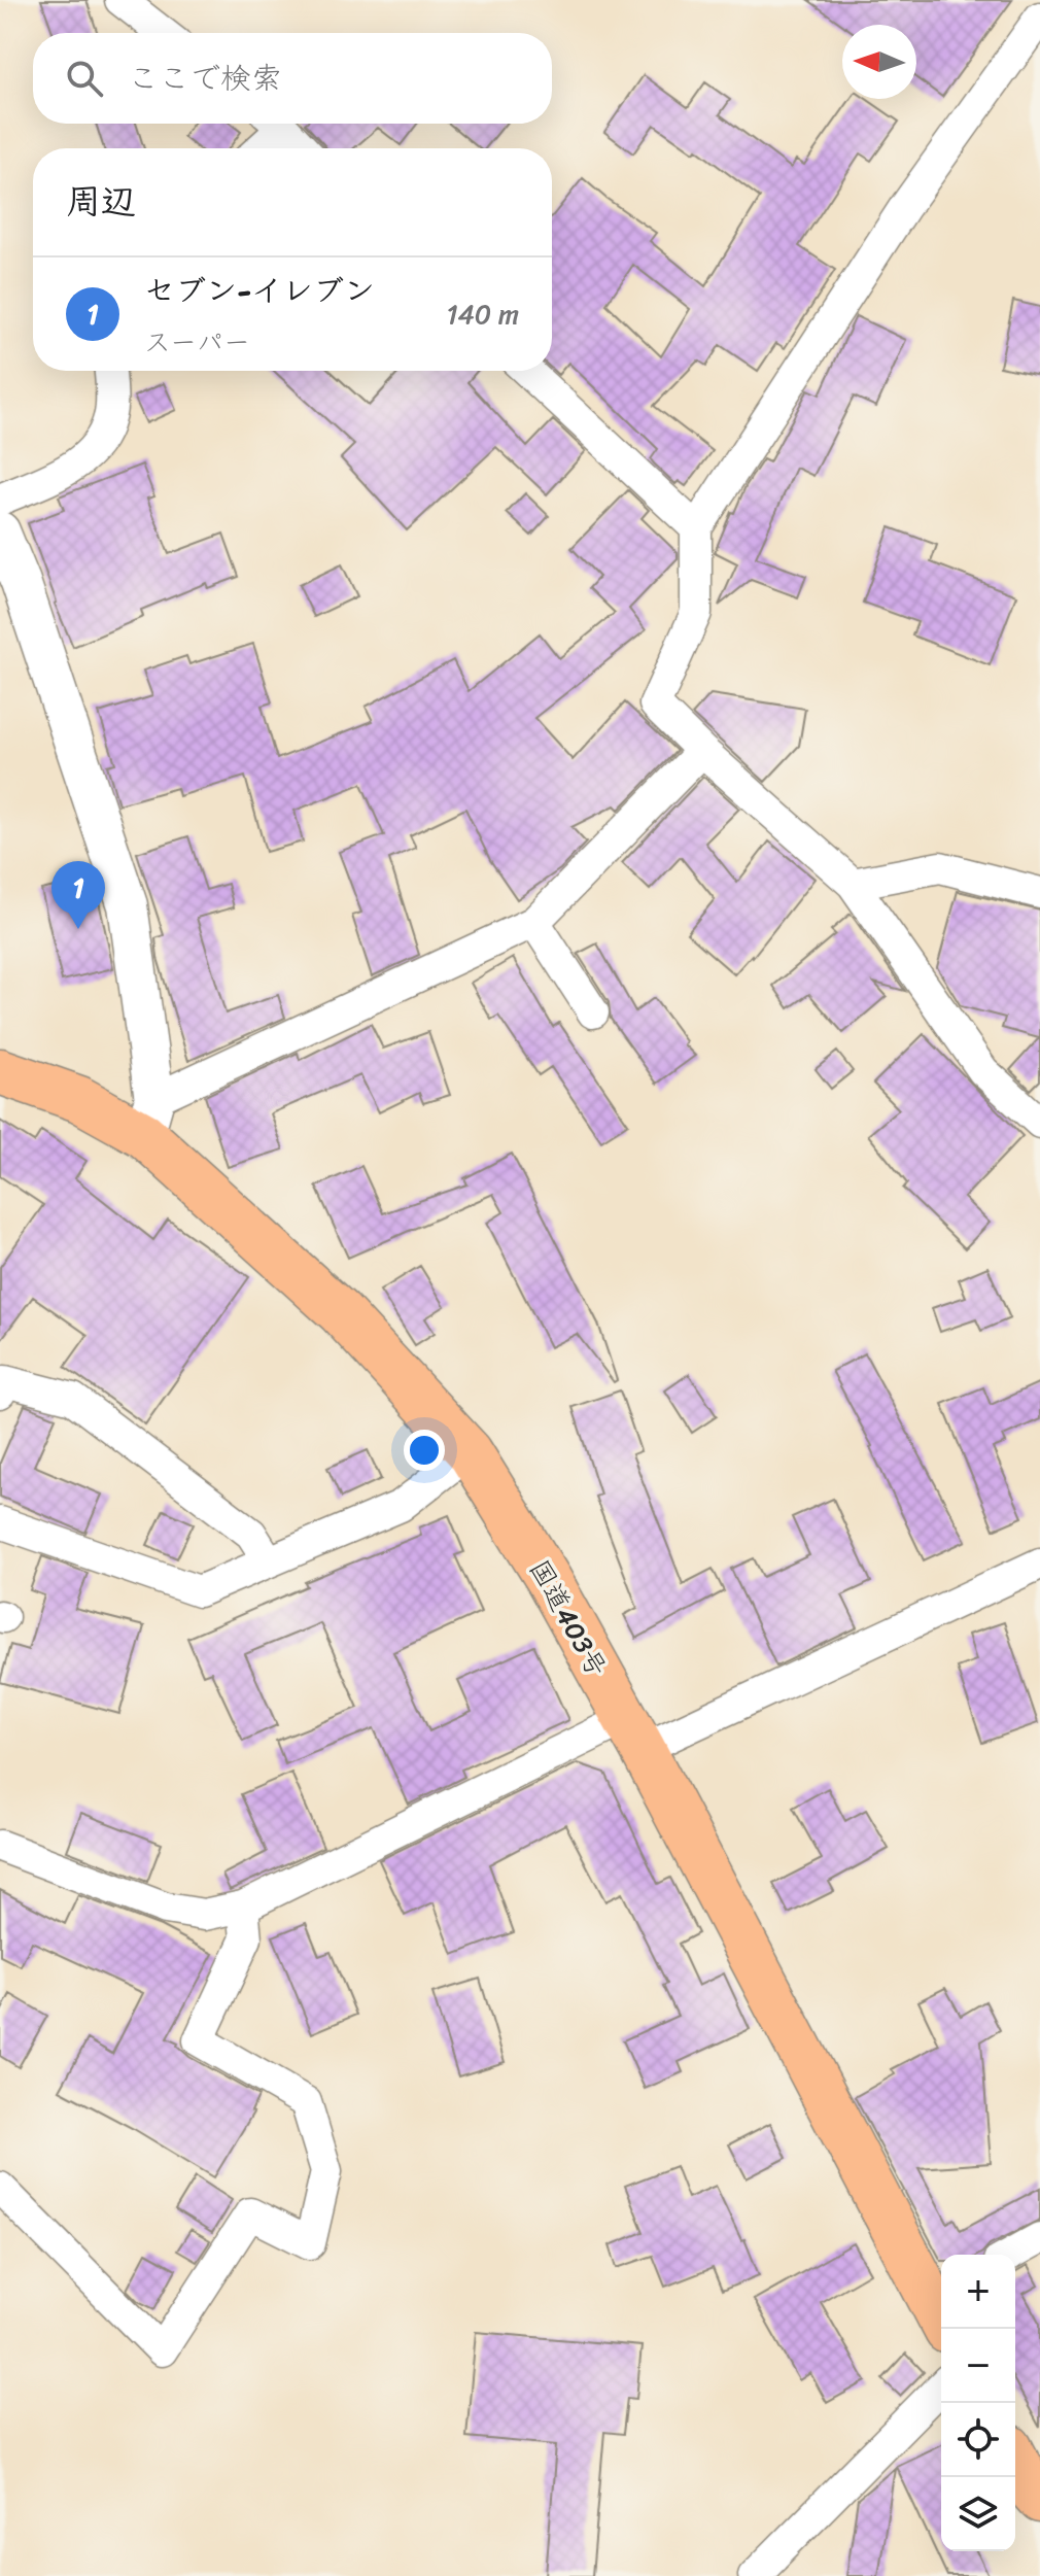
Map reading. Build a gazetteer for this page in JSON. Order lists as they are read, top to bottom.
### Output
{
  "streets": {
    "highway": ["国道403号"]
  },
  "north": "left",
  "page": {
    "search": "ここで検索",
    "heading": "周辺",
    "list": [
      {
        "mark": "1",
        "name": "セブン-イレブン",
        "note": "スーパー",
        "value": "140 m"
      }
    ],
    "pins": "1",
    "map_buttons": ["+", "−"]
  }
}
